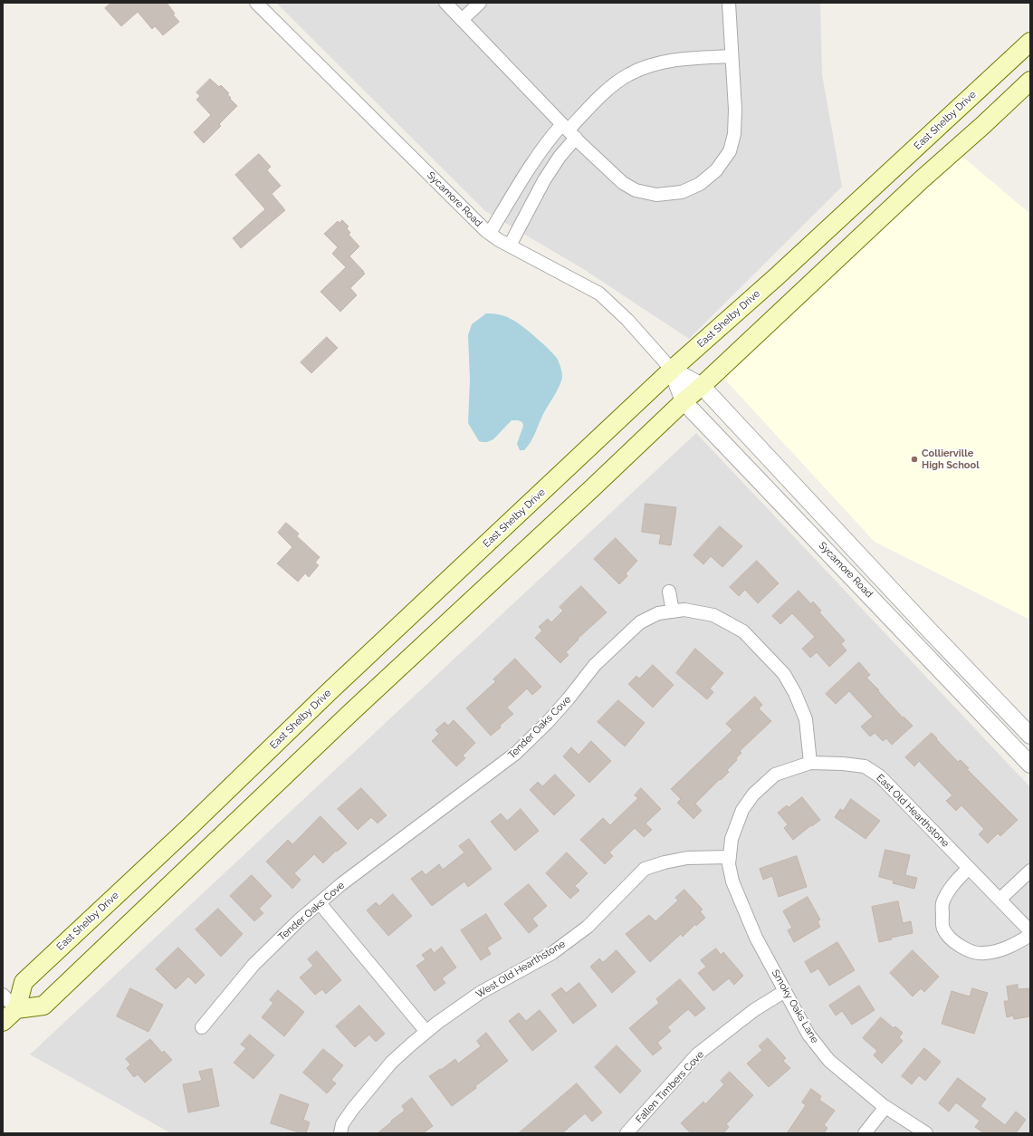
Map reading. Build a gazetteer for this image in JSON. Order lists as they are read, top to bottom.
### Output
{
  "streets": {
    "main road": ["East Shelby Drive"],
    "street": [
      "Sycamore Road",
      "Tender Oaks Cove",
      "East Old Hearthstone",
      "West Old Hearthstone",
      "Smoky Oaks Lane",
      "Fallen Timbers Cove"
    ]
  },
  "crossings": [
    ["East Shelby Drive", "Sycamore Road"],
    ["Tender Oaks Cove", "East Old Hearthstone"],
    ["East Old Hearthstone", "West Old Hearthstone"],
    ["East Old Hearthstone", "Smoky Oaks Lane"],
    ["West Old Hearthstone", "Smoky Oaks Lane"],
    ["Smoky Oaks Lane", "Fallen Timbers Cove"]
  ],
  "places": ["Collierville High School"]
}
